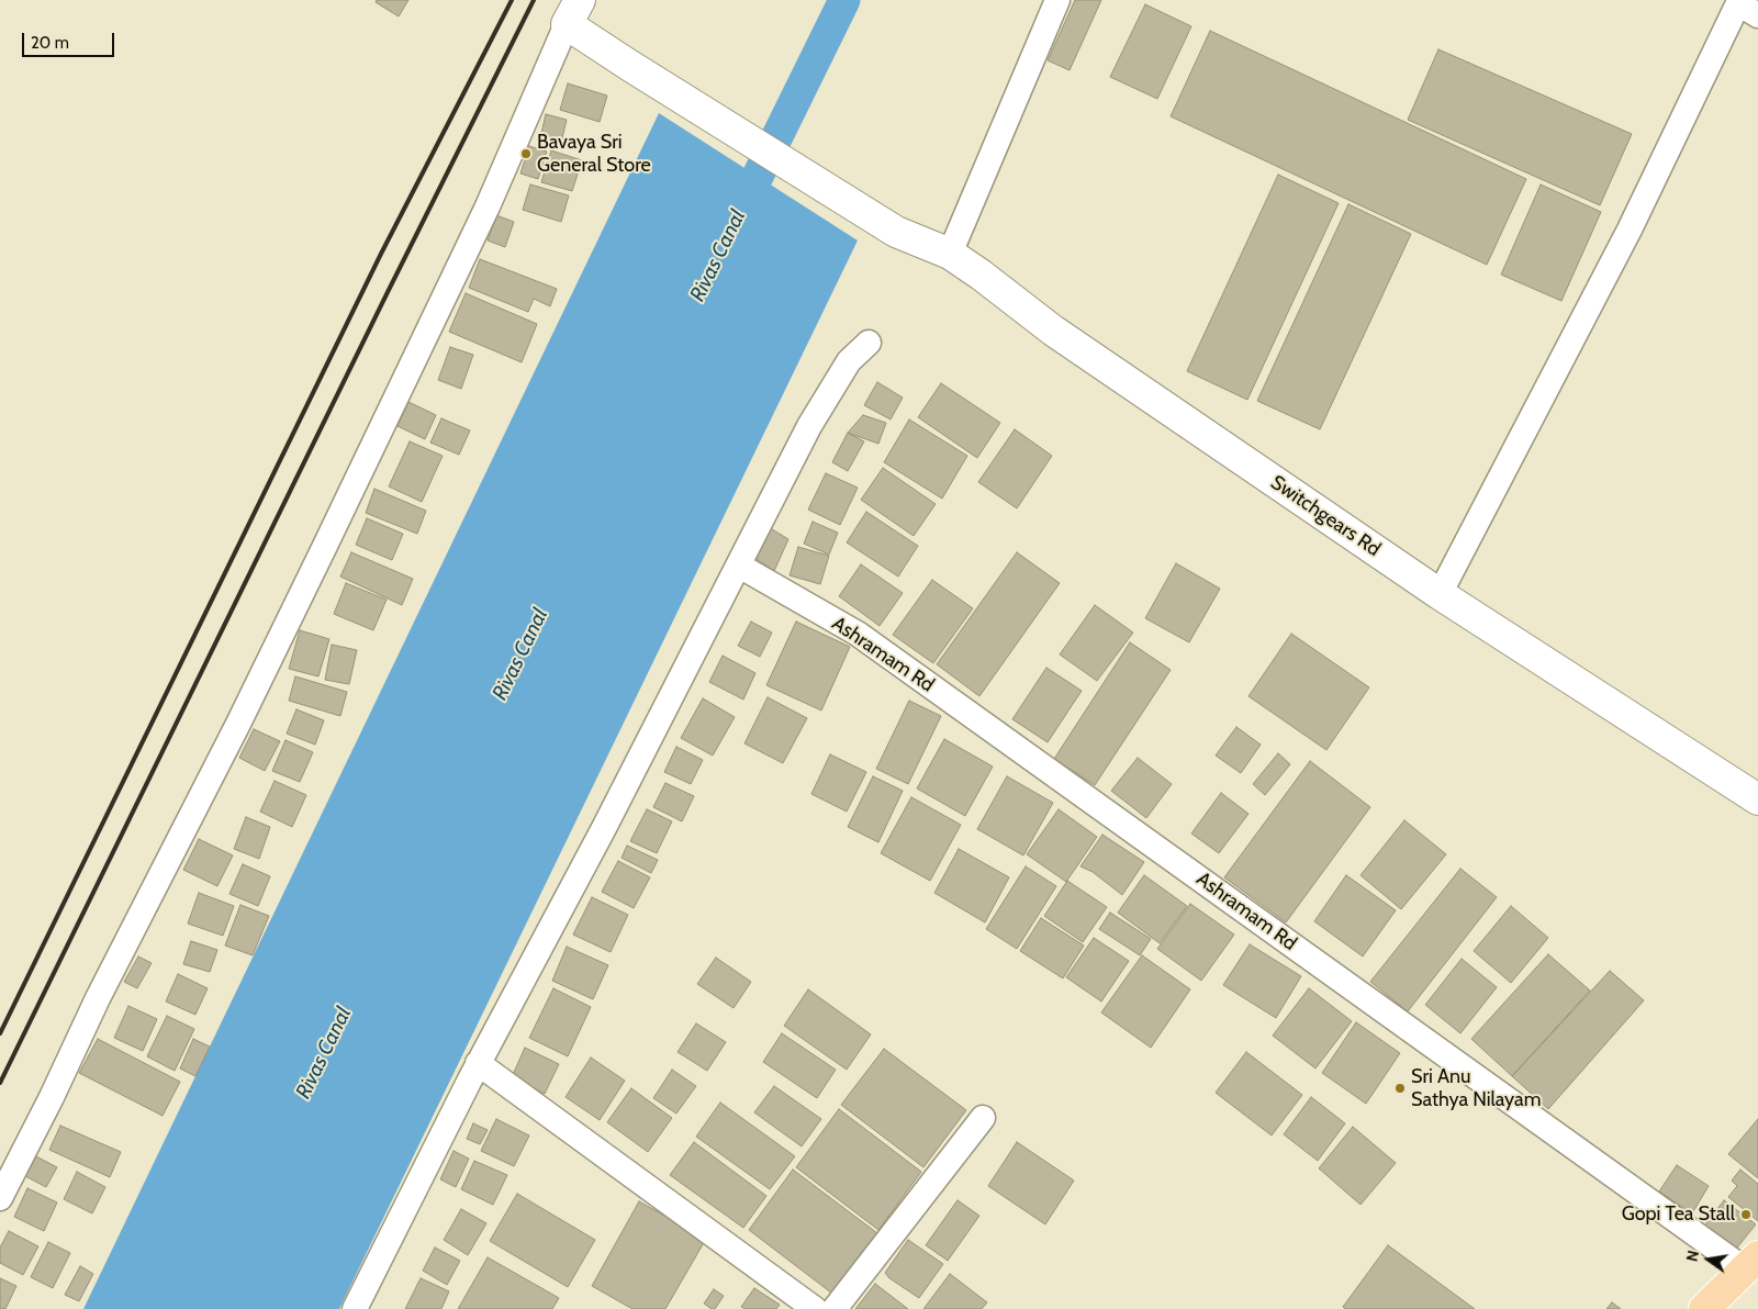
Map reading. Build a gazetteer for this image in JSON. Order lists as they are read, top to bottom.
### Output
{
  "streets": {
    "street": ["Switchgears Rd", "Ashramam Rd"]
  },
  "water": ["Rivas Canal"],
  "places": ["Bavaya Sri General Store", "Sri Anu Sathya Nilayam", "Gopi Tea Stall"],
  "scale_bar": "20 m",
  "north": "left"
}
